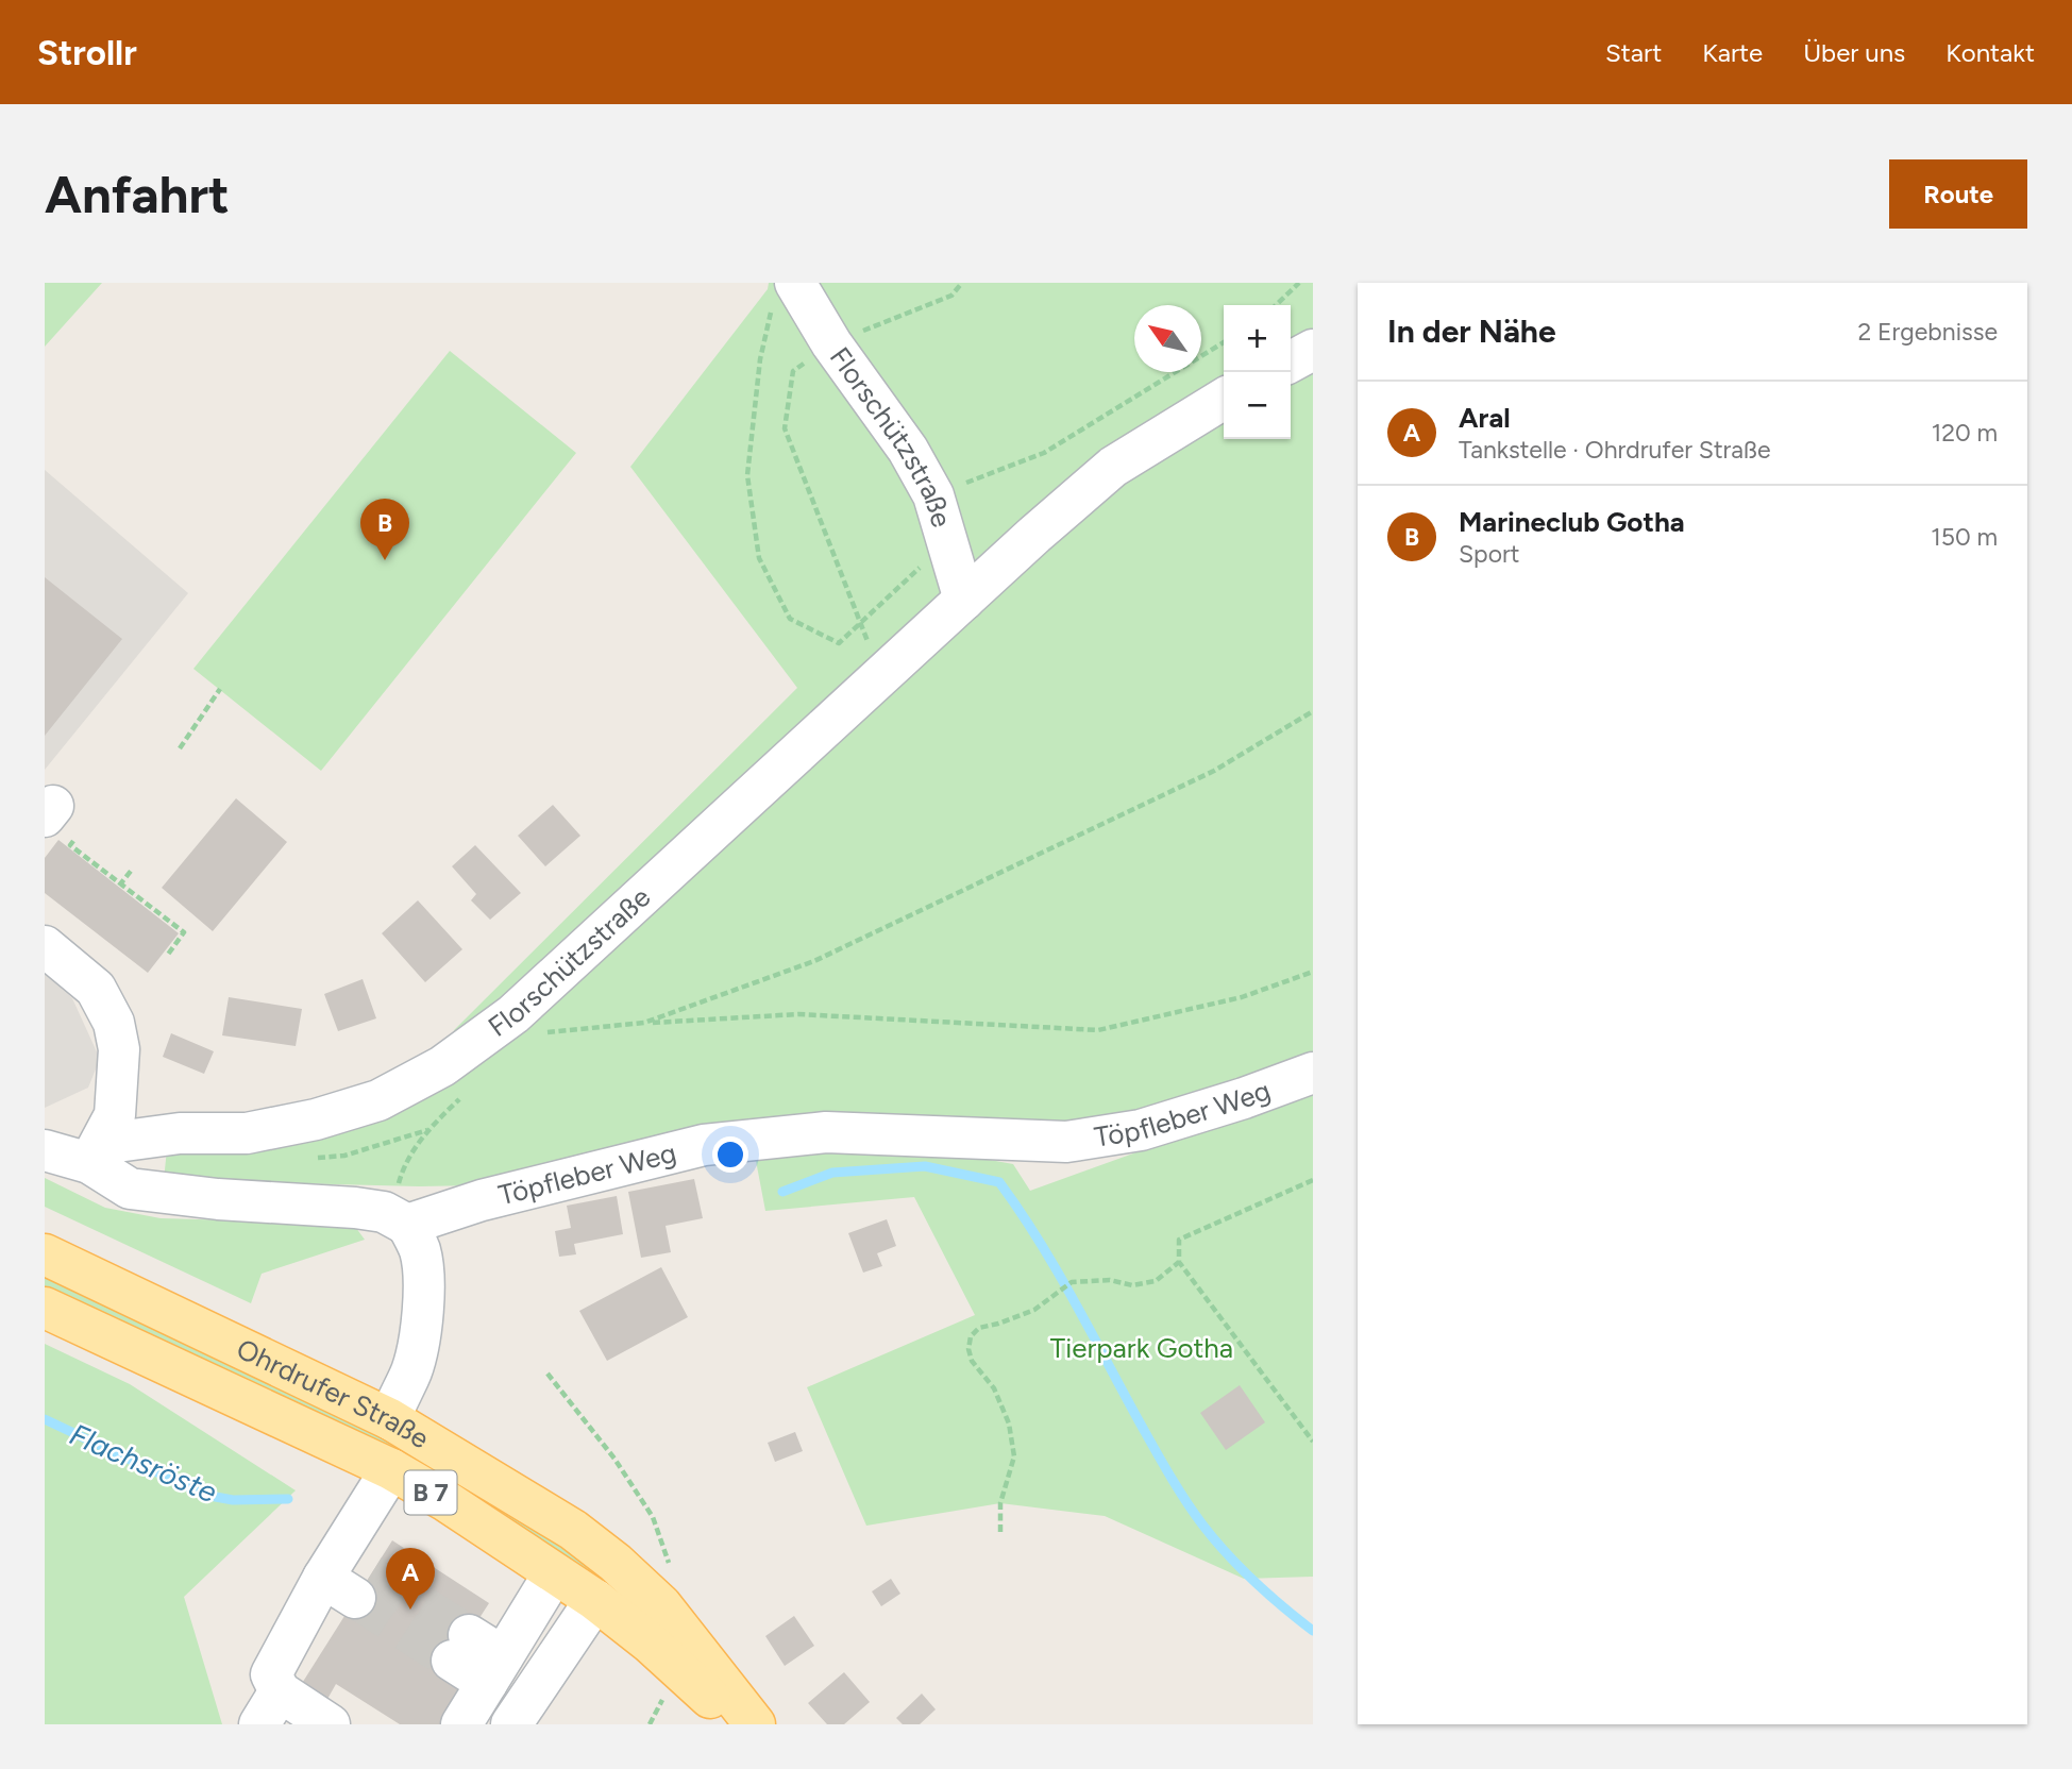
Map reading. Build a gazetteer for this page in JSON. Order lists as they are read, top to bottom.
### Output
{
  "streets": {
    "main road": ["Ohrdrufer Straße", "B 7"],
    "street": ["Florschützstraße", "Töpfleber Weg"]
  },
  "water": ["Flachsröste"],
  "parks": ["Tierpark Gotha"],
  "north": "top left",
  "page": {
    "header": "Strollr",
    "nav": [
      "Start",
      "Karte",
      "Über uns",
      "Kontakt"
    ],
    "buttons": "Route",
    "title": "Anfahrt",
    "heading": ["In der Nähe", "2 Ergebnisse"],
    "map_buttons": ["+", "−"],
    "list": [
      {
        "mark": "A",
        "name": "Aral",
        "note": "Tankstelle · Ohrdrufer Straße",
        "value": "120 m"
      },
      {
        "mark": "B",
        "name": "Marineclub Gotha",
        "note": "Sport",
        "value": "150 m"
      }
    ],
    "pins": ["B", "A"]
  }
}
